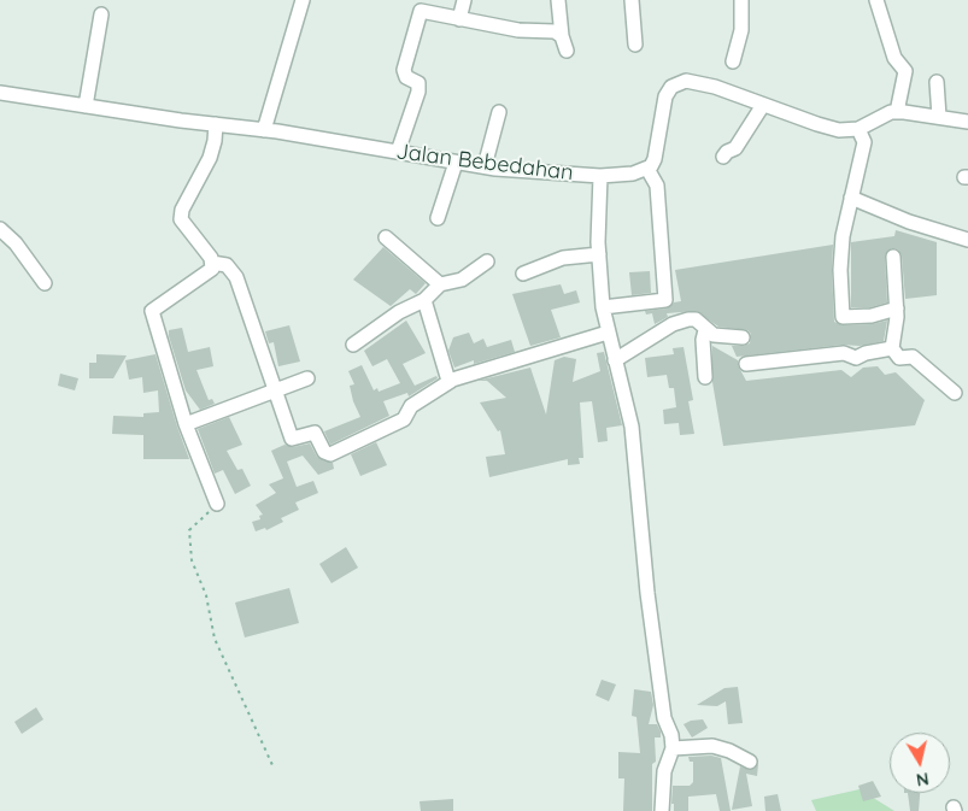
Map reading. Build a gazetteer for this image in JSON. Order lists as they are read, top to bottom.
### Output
{
  "streets": {
    "street": ["Jalan Bebedahan"]
  },
  "north": "bottom"
}
